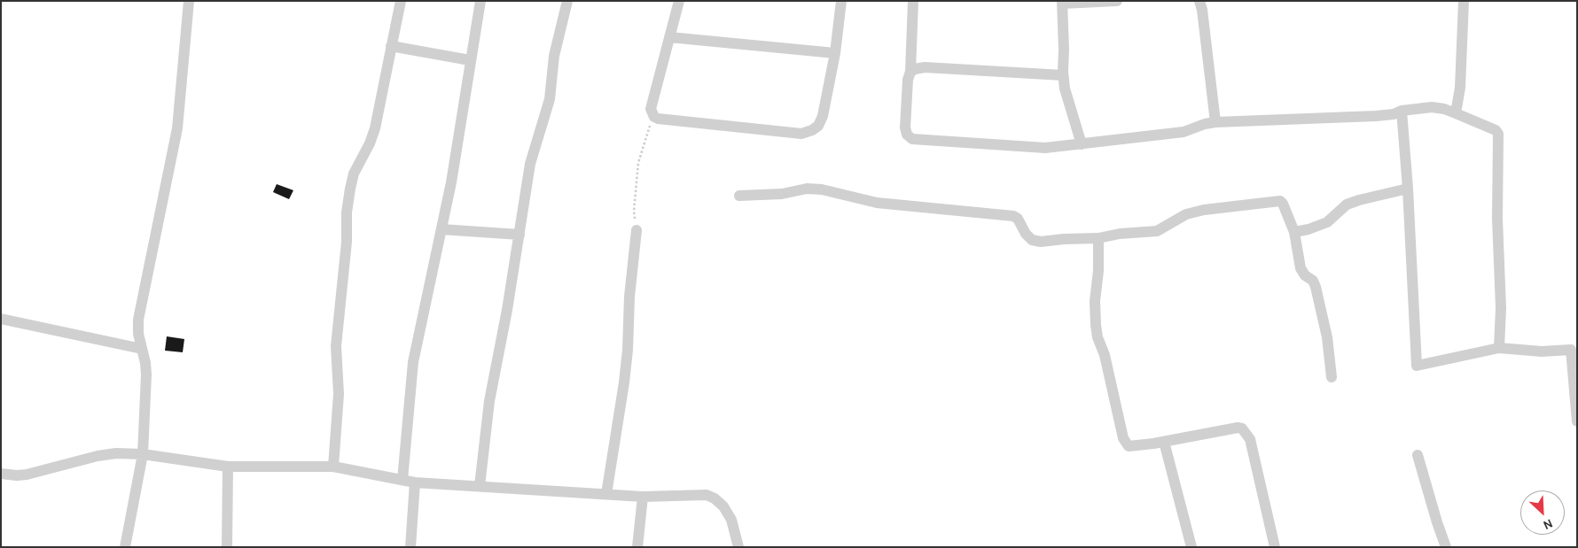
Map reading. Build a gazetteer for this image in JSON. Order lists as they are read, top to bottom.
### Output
{
  "north": "bottom right"
}
